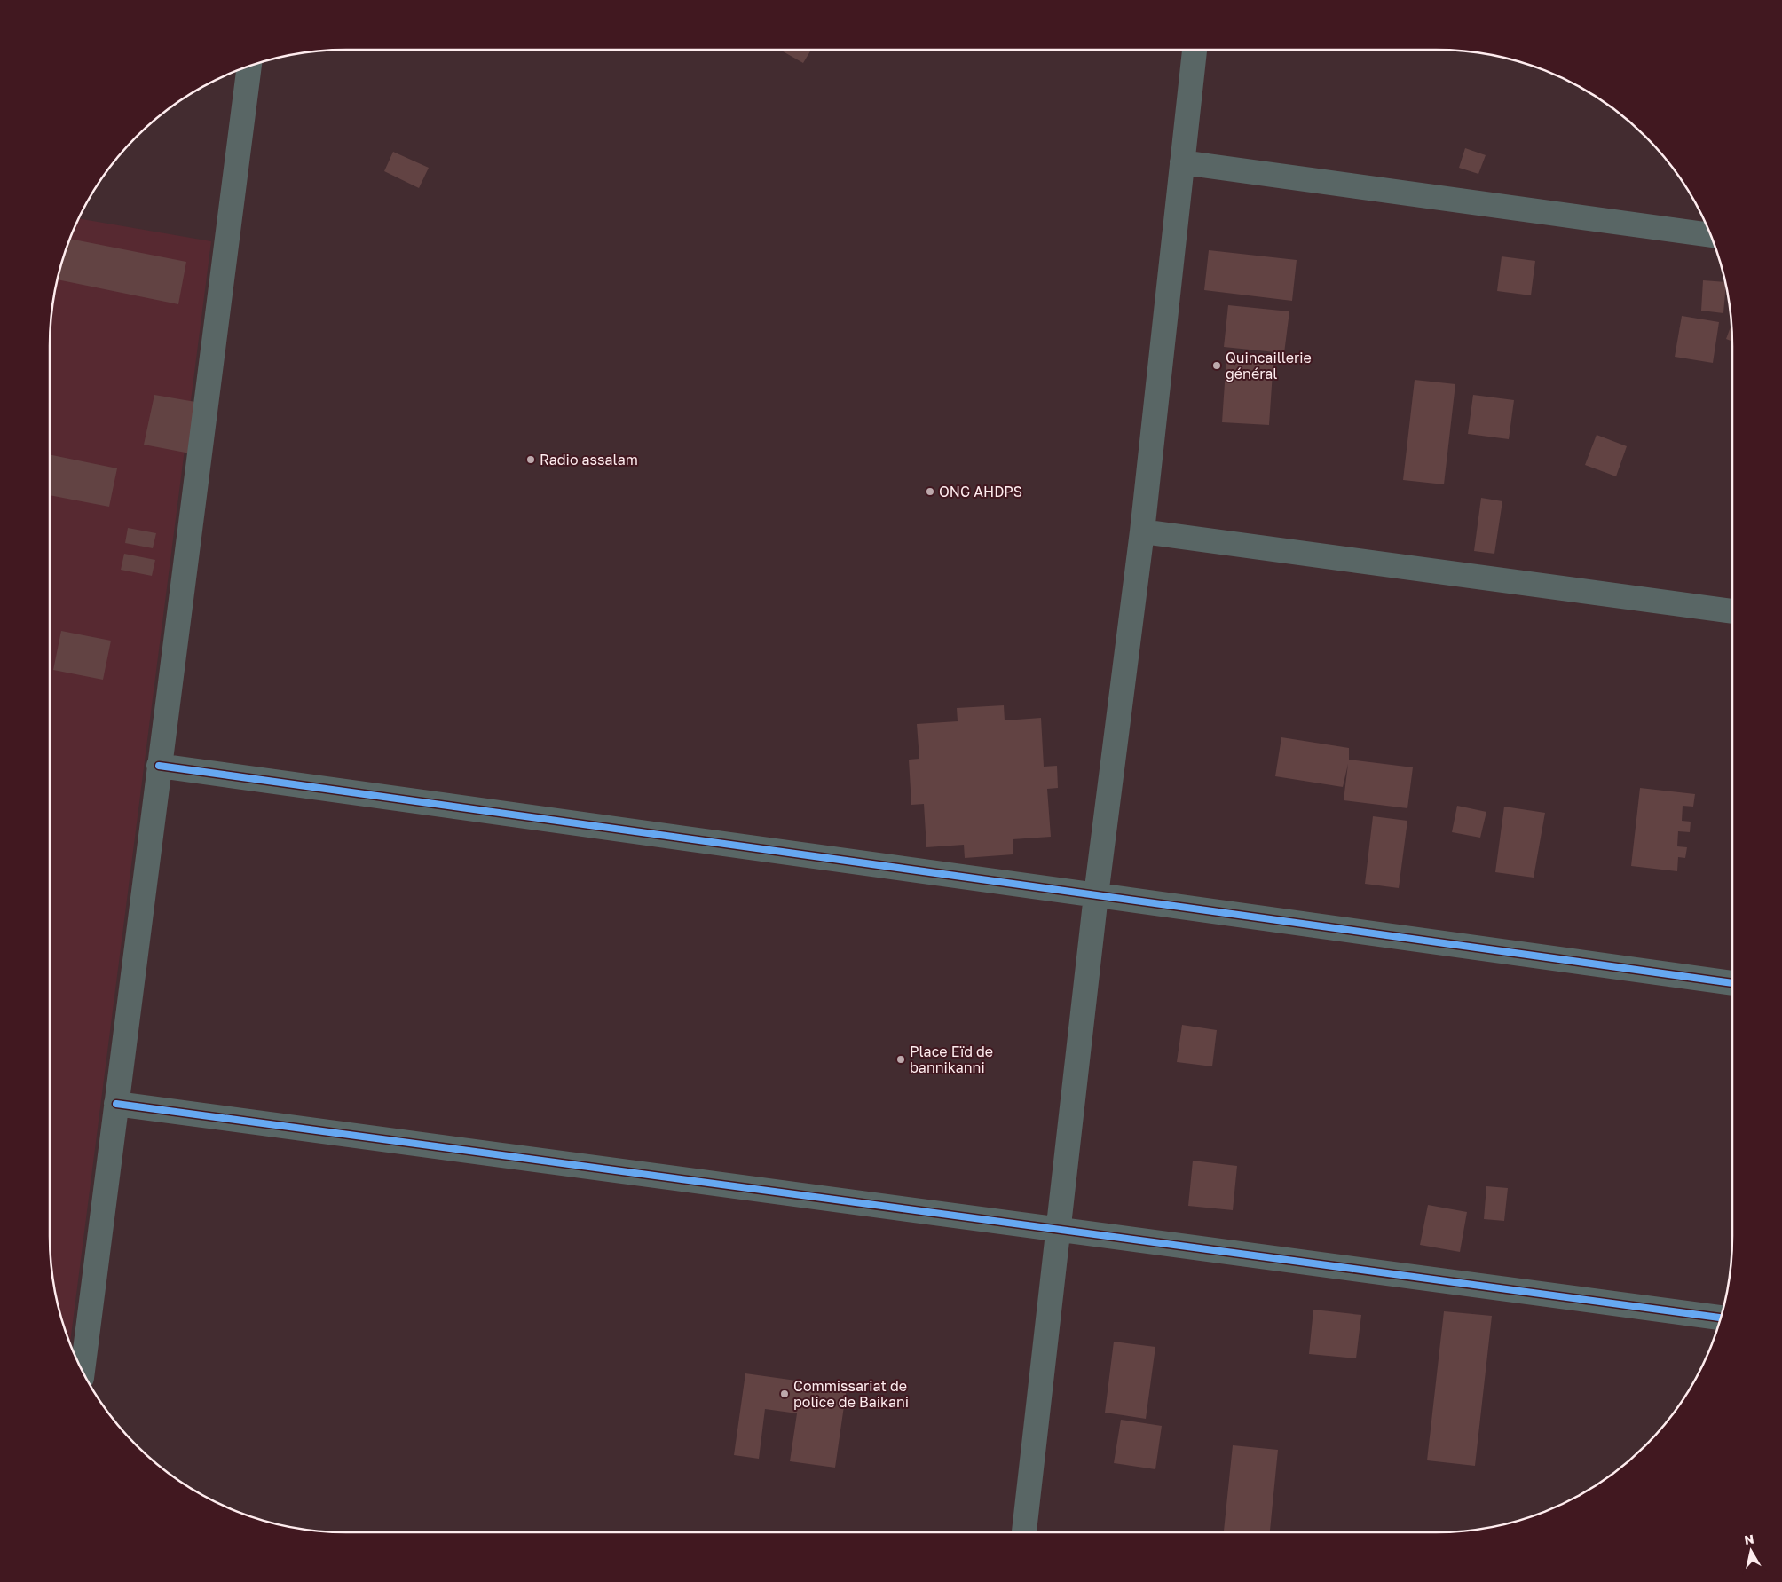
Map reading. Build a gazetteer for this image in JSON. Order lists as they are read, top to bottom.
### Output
{
  "places": [
    "Quincaillerie général",
    "Radio assalam",
    "ONG AHDPS",
    "Place Eïd de bannikanni",
    "Commissariat de police de Baikani"
  ],
  "north": "top"
}
